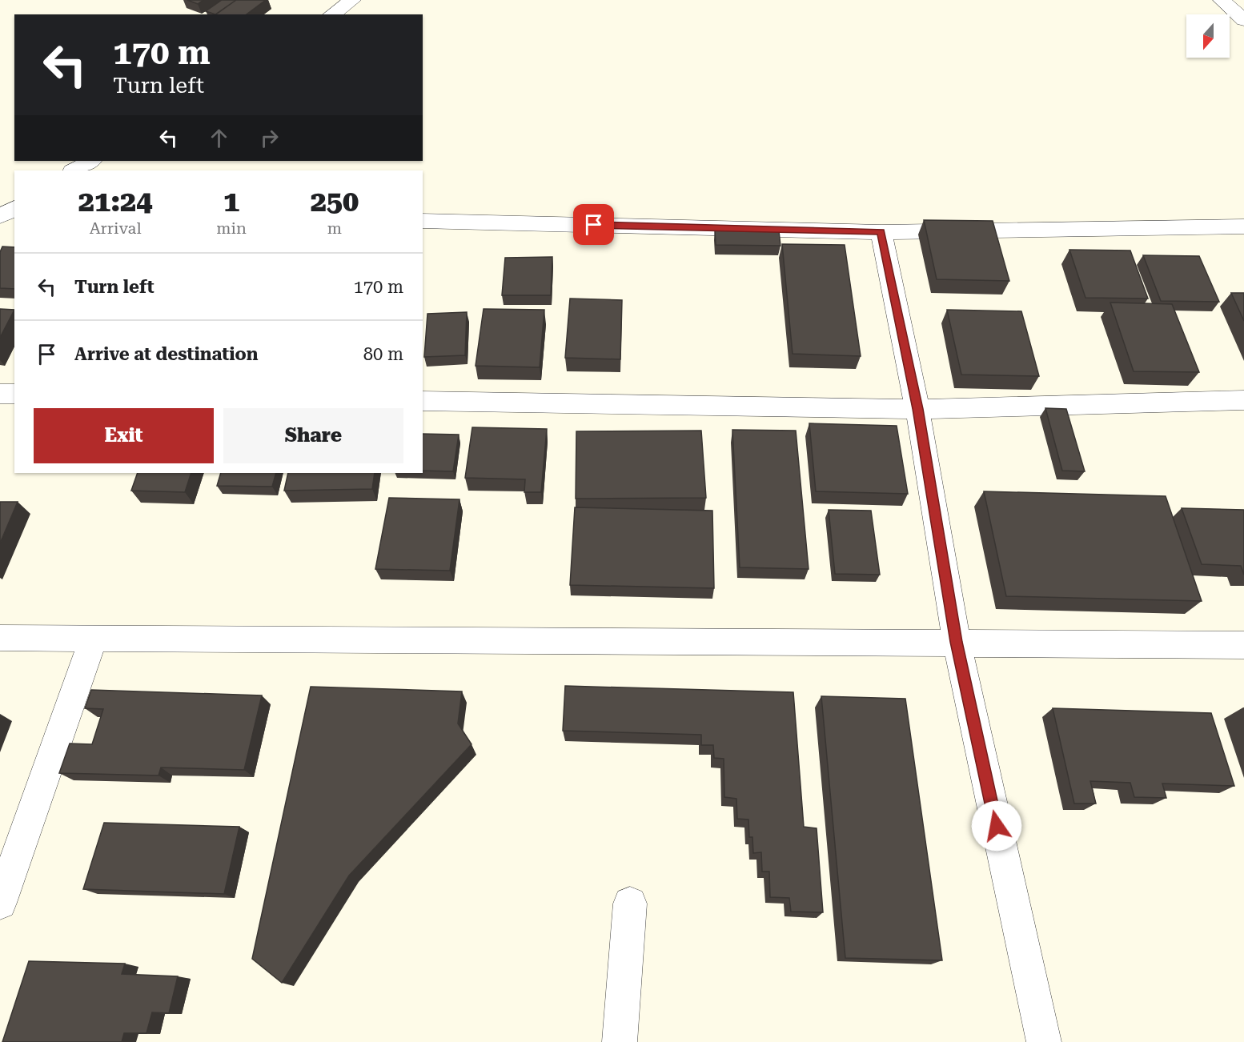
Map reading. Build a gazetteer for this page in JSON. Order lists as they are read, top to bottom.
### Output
{
  "north": "bottom",
  "page": {
    "turn": ["170 m", "Turn left"],
    "eta": [
      "21:24",
      "Arrival",
      "1",
      "min",
      "250",
      "m"
    ],
    "list": [
      {
        "name": "Turn left",
        "value": "170 m"
      },
      {
        "name": "Arrive at destination",
        "value": "80 m"
      }
    ],
    "buttons": ["Exit", "Share"]
  }
}
